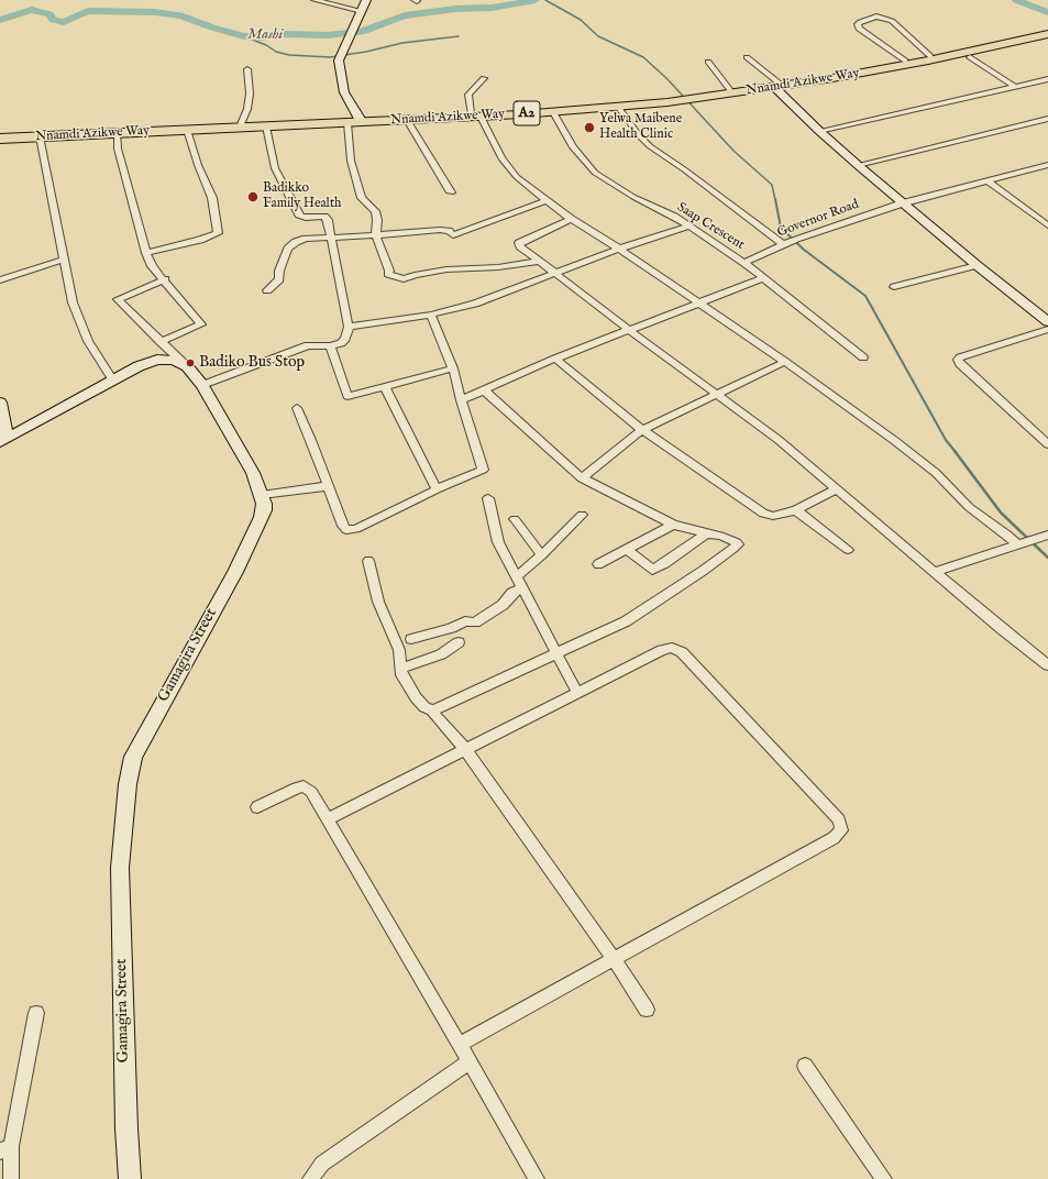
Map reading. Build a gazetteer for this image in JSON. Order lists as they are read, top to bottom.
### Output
{
  "streets": {
    "highway": ["Nnamdi Azikwe Way", "A2"],
    "street": ["Governor Road", "Saap Crescent", "Gamagira Street"]
  },
  "crossings": [
    ["Nnamdi Azikwe Way", "Saap Crescent"],
    ["Governor Road", "Saap Crescent"]
  ],
  "water": ["Mashi"],
  "places": ["Yelwa Maibene Health Clinic", "Badikko Family Health", "Badiko Bus Stop"]
}
